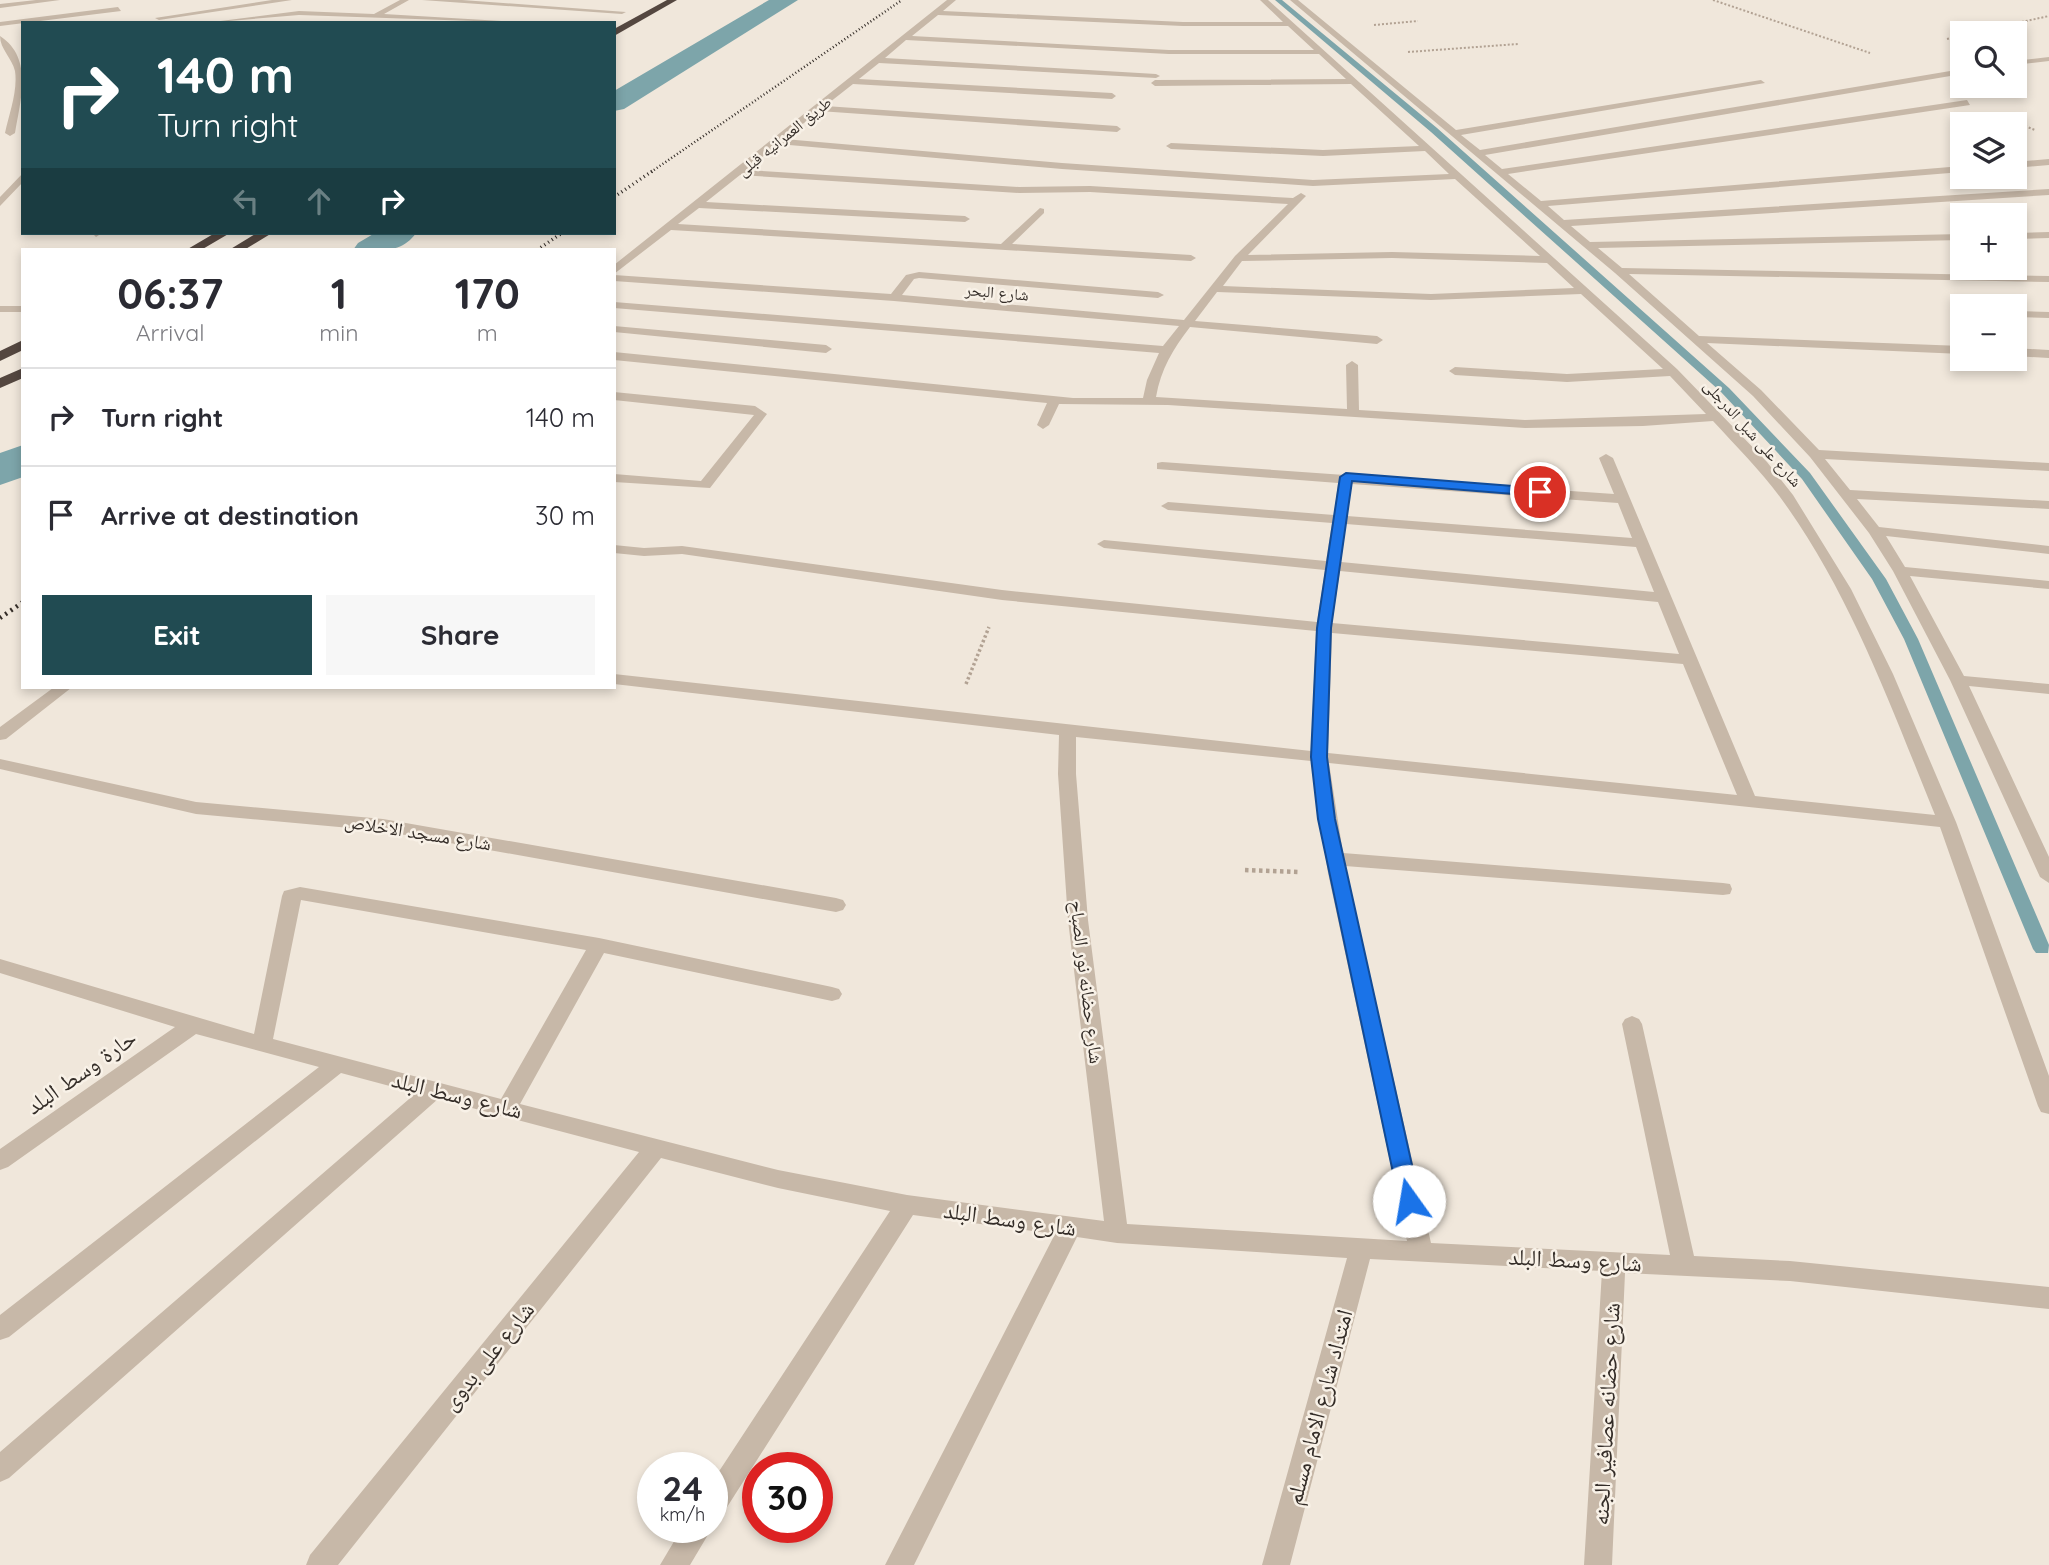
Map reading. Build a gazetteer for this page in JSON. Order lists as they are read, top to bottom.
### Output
{
  "streets": {
    "street": [
      "طريق العمرانيه قبلى",
      "شارع البحر",
      "شارع على شبل الدرجلى",
      "شارع مسجد الاخلاص",
      "شارع حضانه نور الصباح",
      "حارة وسط البلد",
      "شارع وسط البلد",
      "شارع على بدوى",
      "امتداد شارع الامام مسلم",
      "شارع حضانه عصافير الجنه"
    ]
  },
  "crossings": [
    ["شارع حضانه نور الصباح", "شارع وسط البلد"],
    ["حارة وسط البلد", "شارع وسط البلد"],
    ["شارع وسط البلد", "شارع على بدوى"],
    ["شارع وسط البلد", "امتداد شارع الامام مسلم"],
    ["شارع وسط البلد", "شارع حضانه عصافير الجنه"]
  ],
  "page": {
    "map_buttons": ["+", "−"],
    "turn": ["140 m", "Turn right"],
    "eta": [
      "06:37",
      "Arrival",
      "1",
      "min",
      "170",
      "m"
    ],
    "list": [
      {
        "name": "Turn right",
        "value": "140 m"
      },
      {
        "name": "Arrive at destination",
        "value": "30 m"
      }
    ],
    "buttons": ["Exit", "Share"],
    "speed": "24 km/h",
    "limit": "30"
  }
}
